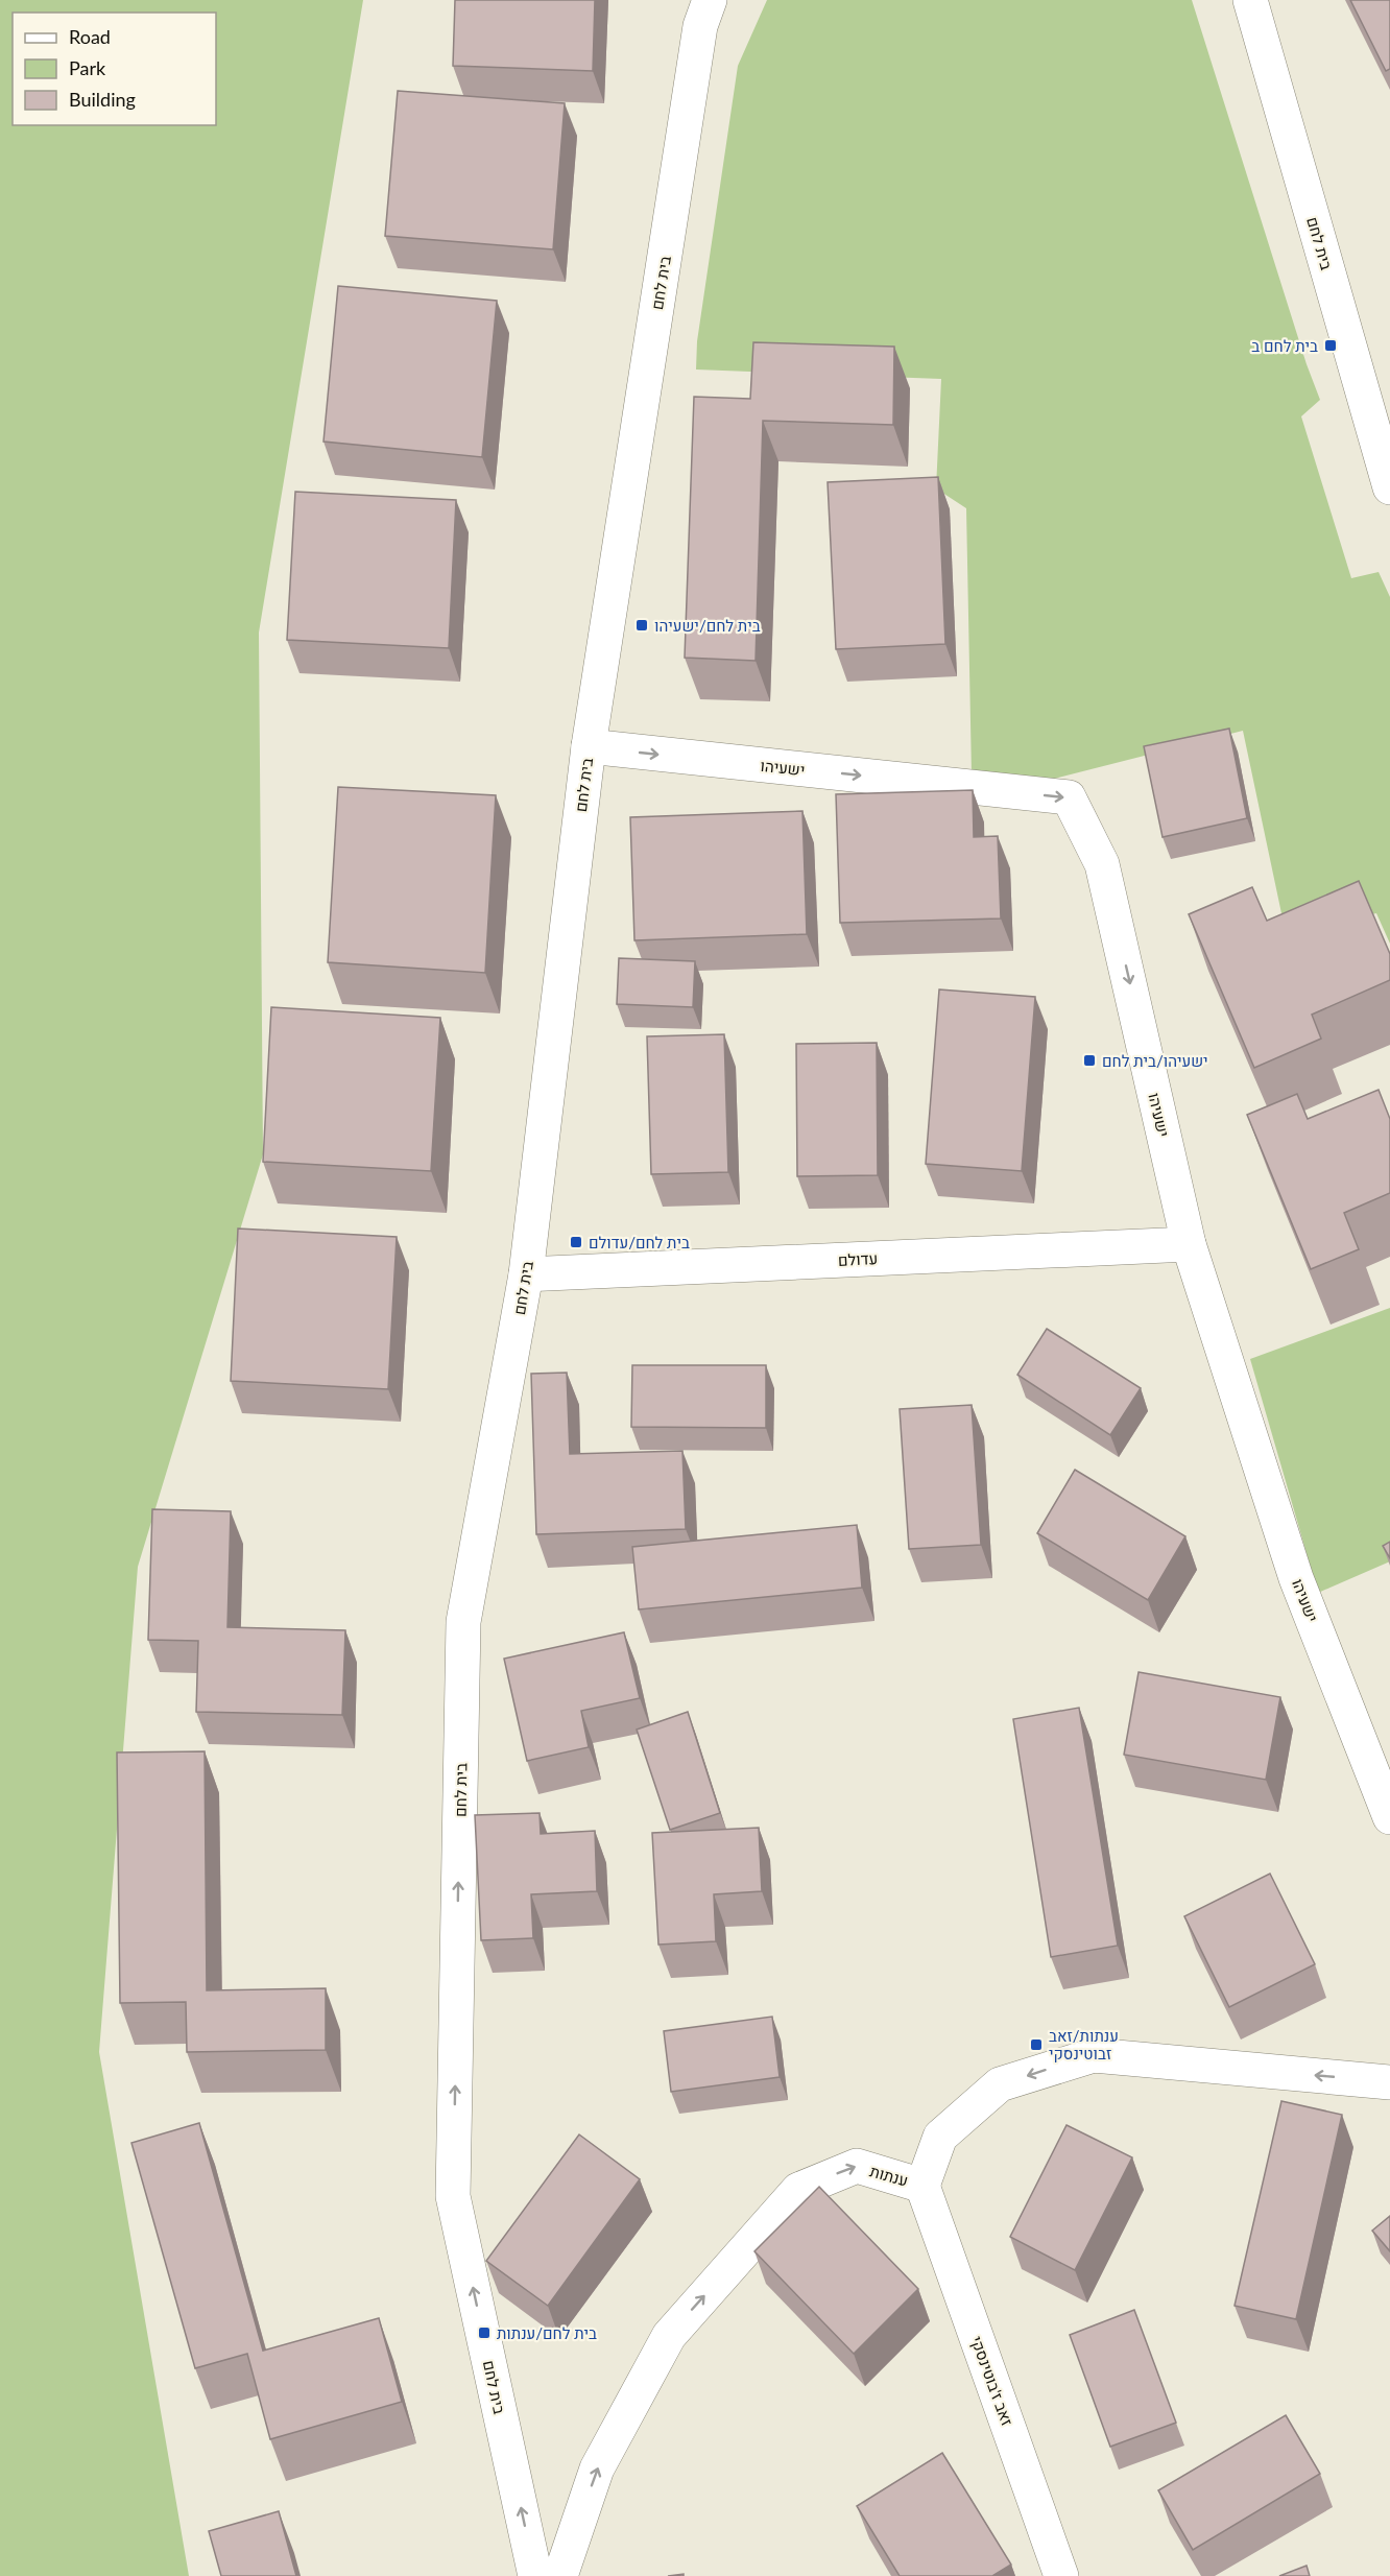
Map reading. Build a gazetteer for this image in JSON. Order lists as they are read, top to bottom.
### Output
{
  "streets": {
    "street": [
      "בית לחם",
      "ישעיהו",
      "עדולם",
      "ענתות",
      "זאב ז'בוטינסקי"
    ]
  },
  "crossings": [
    ["בית לחם", "ישעיהו"],
    ["בית לחם", "עדולם"],
    ["ישעיהו", "עדולם"],
    ["ענתות", "זאב ז'בוטינסקי"]
  ],
  "one_way": ["בית לחם", "ישעיהו"],
  "places": {
    "transit": [
      "בית לחם ב",
      "בית לחם/ישעיהו",
      "ישעיהו/בית לחם",
      "בית לחם/עדולם",
      "ענתות/זאב זבוטינסקי",
      "בית לחם/ענתות"
    ]
  },
  "legend": ["Road", "Park", "Building"]
}
